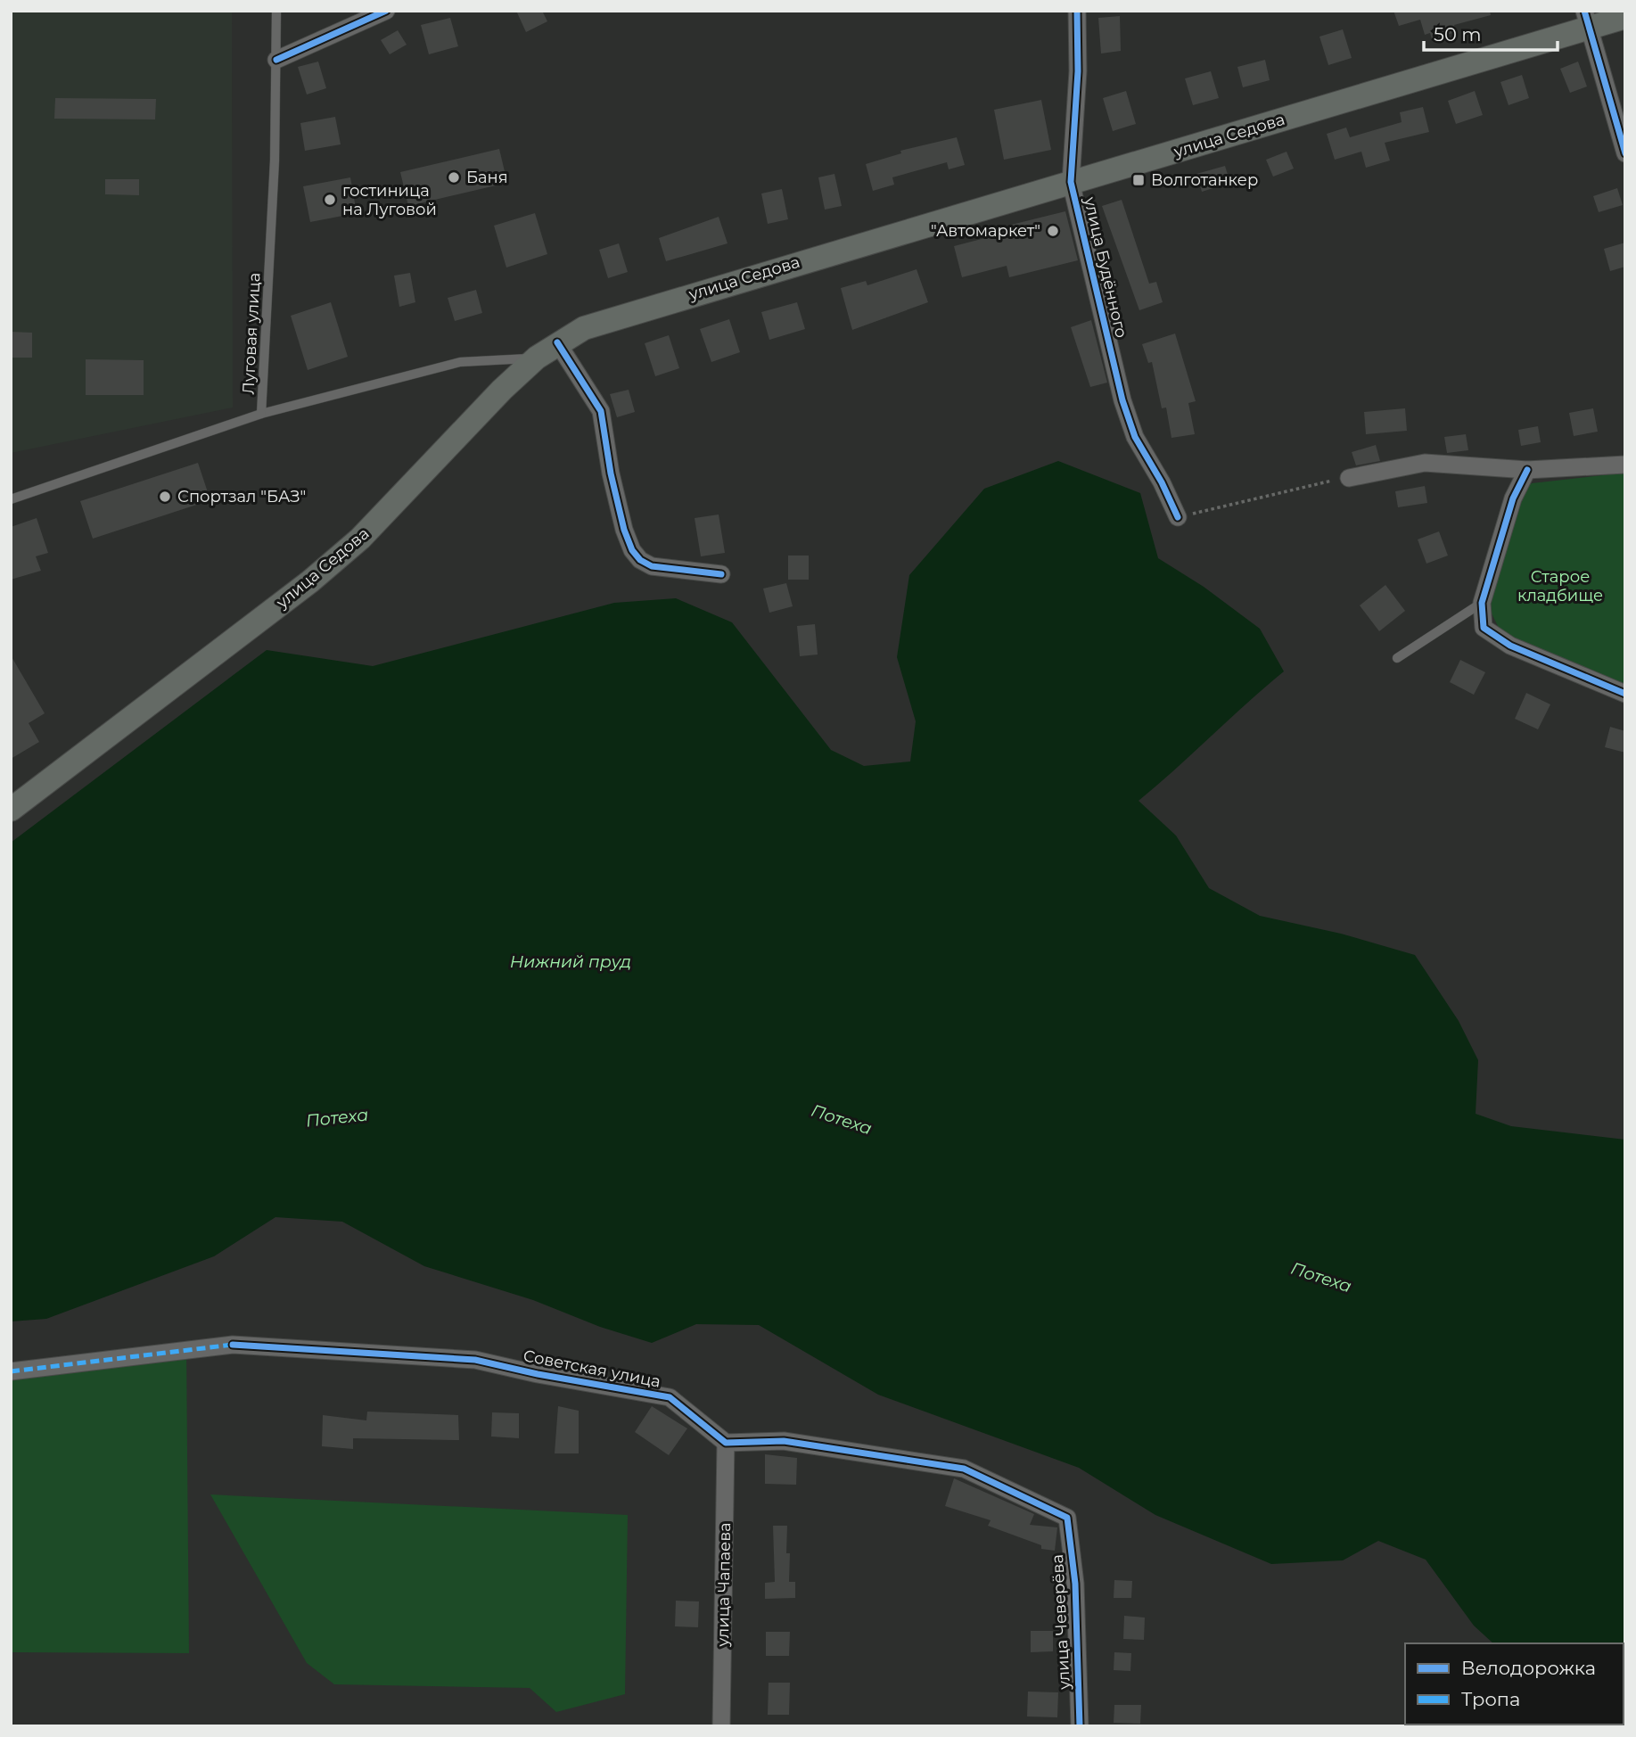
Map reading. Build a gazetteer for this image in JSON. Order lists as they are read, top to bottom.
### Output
{
  "streets": {
    "main road": ["улица Седова"],
    "street": [
      "улица Будённого",
      "Советская улица",
      "улица Чапаева",
      "улица Чеверёва"
    ],
    "lane": ["Луговая улица"]
  },
  "crossings": [
    ["улица Седова", "улица Будённого"],
    ["улица Седова", "Луговая улица"],
    ["Советская улица", "улица Чапаева"],
    ["Советская улица", "улица Чеверёва"],
    ["улица Чапаева", "улица Чеверёва"]
  ],
  "water": ["Нижний пруд", "Потеха"],
  "parks": ["Старое кладбище"],
  "places": {
    "other": [
      "Баня",
      "гостиница на Луговой",
      "\"Автомаркет\"",
      "Спортзал \"БАЗ\""
    ],
    "transit": ["Волготанкер"]
  },
  "legend": ["Велодорожка", "Тропа"],
  "scale_bar": "50 m"
}
